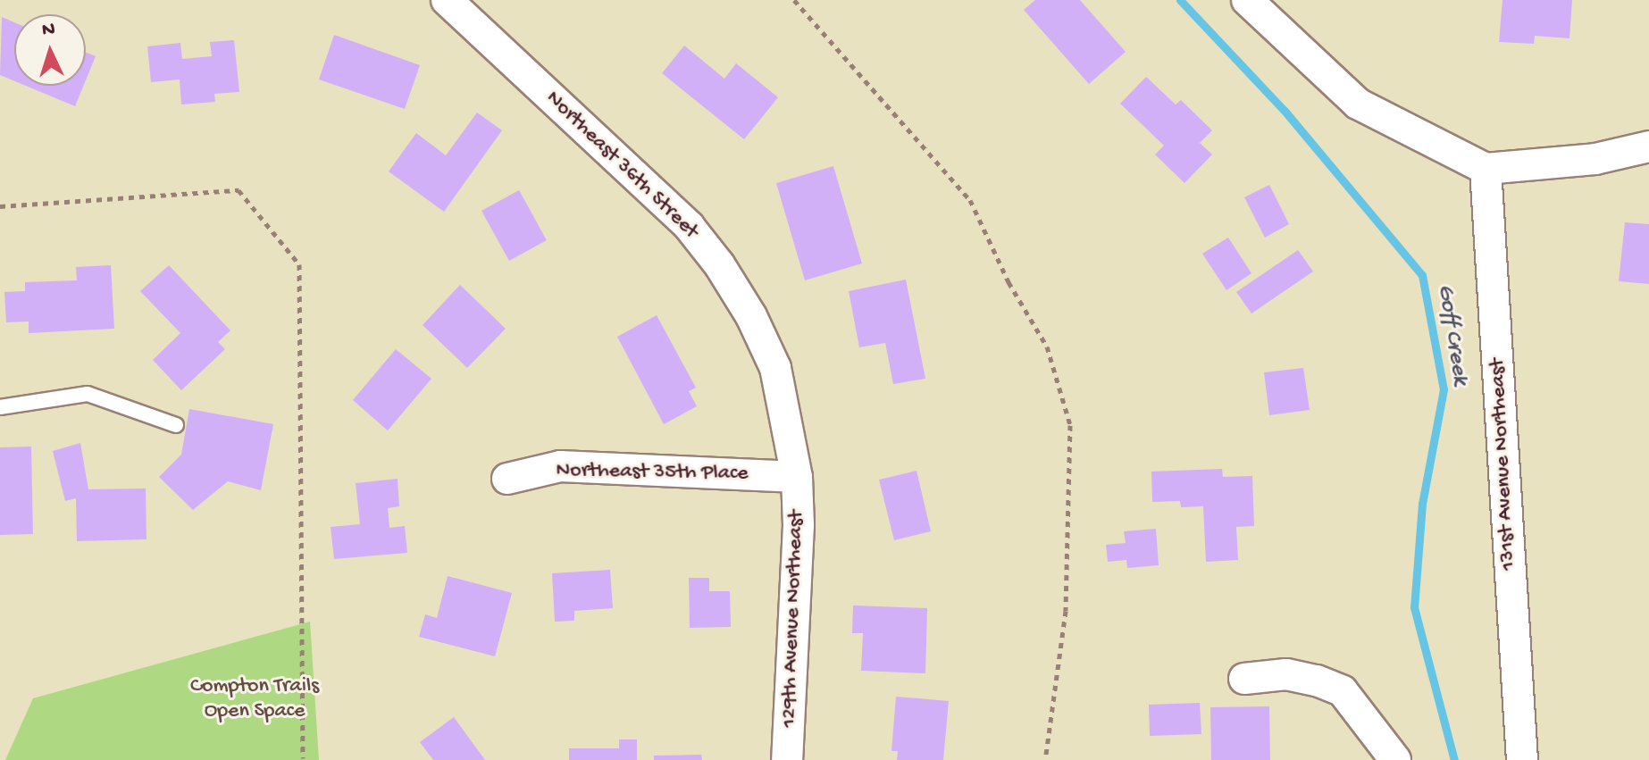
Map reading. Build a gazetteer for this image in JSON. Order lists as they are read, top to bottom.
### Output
{
  "streets": {
    "street": [
      "Northeast 36th Street",
      "131st Avenue Northeast",
      "Northeast 35th Place",
      "129th Avenue Northeast"
    ]
  },
  "crossings": [
    ["Northeast 36th Street", "Northeast 35th Place"],
    ["Northeast 36th Street", "129th Avenue Northeast"],
    ["Northeast 35th Place", "129th Avenue Northeast"]
  ],
  "water": ["Goff Creek"],
  "parks": ["Compton Trails Open Space"],
  "north": "top"
}
